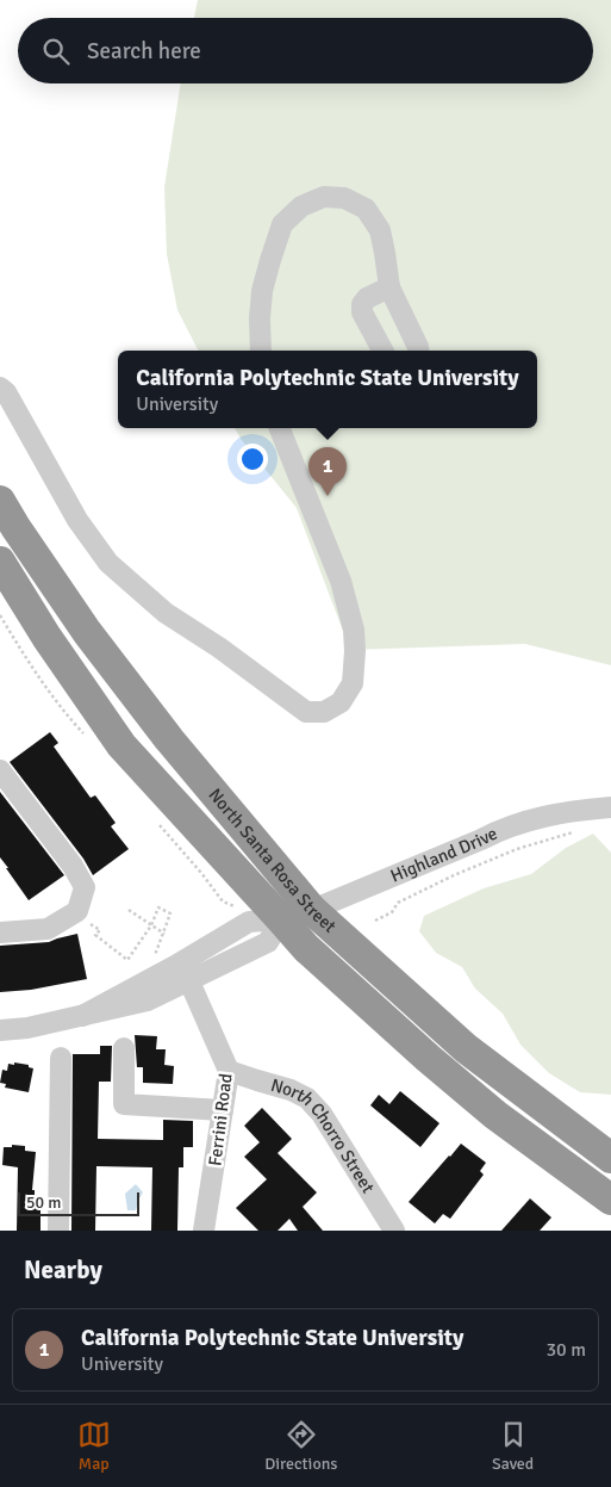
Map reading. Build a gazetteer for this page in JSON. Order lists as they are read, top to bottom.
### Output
{
  "streets": {
    "highway": ["North Santa Rosa Street"],
    "street": ["Highland Drive", "Ferrini Road", "North Chorro Street"]
  },
  "crossings": [
    ["Highland Drive", "North Santa Rosa Street"],
    ["Highland Drive", "Ferrini Road"],
    ["Ferrini Road", "North Chorro Street"]
  ],
  "scale_bar": "50 m",
  "page": {
    "search": "Search here",
    "popup": ["California Polytechnic State University", "University"],
    "pins": "1",
    "scale": "50 m",
    "heading": "Nearby",
    "list": [
      {
        "mark": "1",
        "name": "California Polytechnic State University",
        "note": "University",
        "value": "30 m"
      }
    ],
    "nav": ["Map", "Directions", "Saved"]
  }
}
